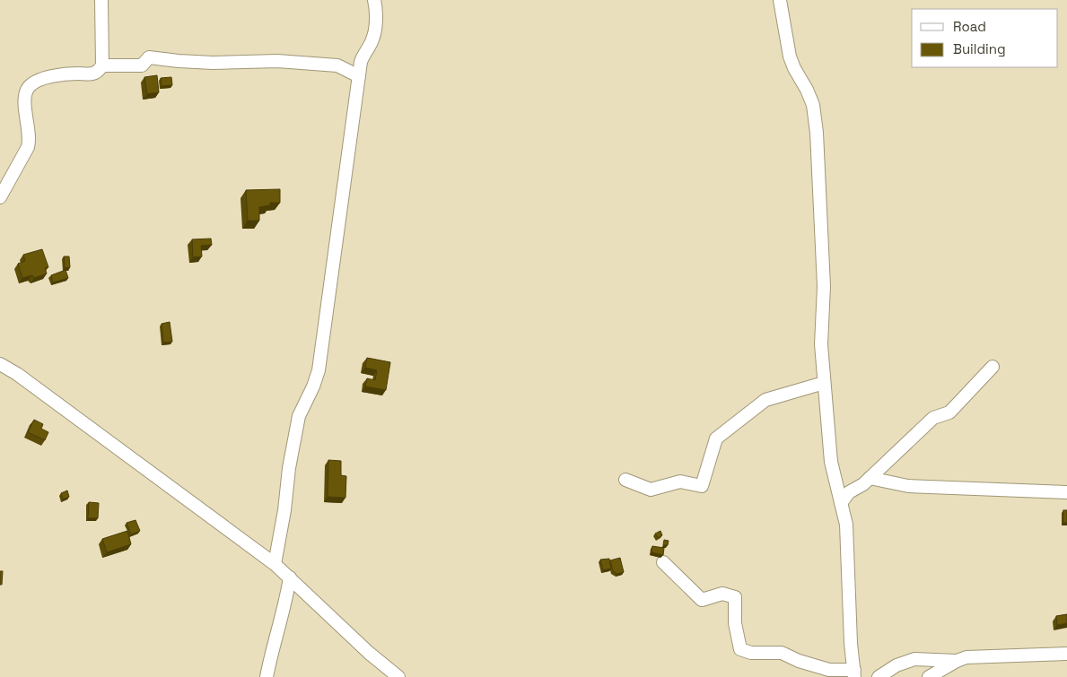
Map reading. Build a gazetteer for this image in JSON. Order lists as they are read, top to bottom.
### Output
{
  "legend": ["Road", "Building"]
}
